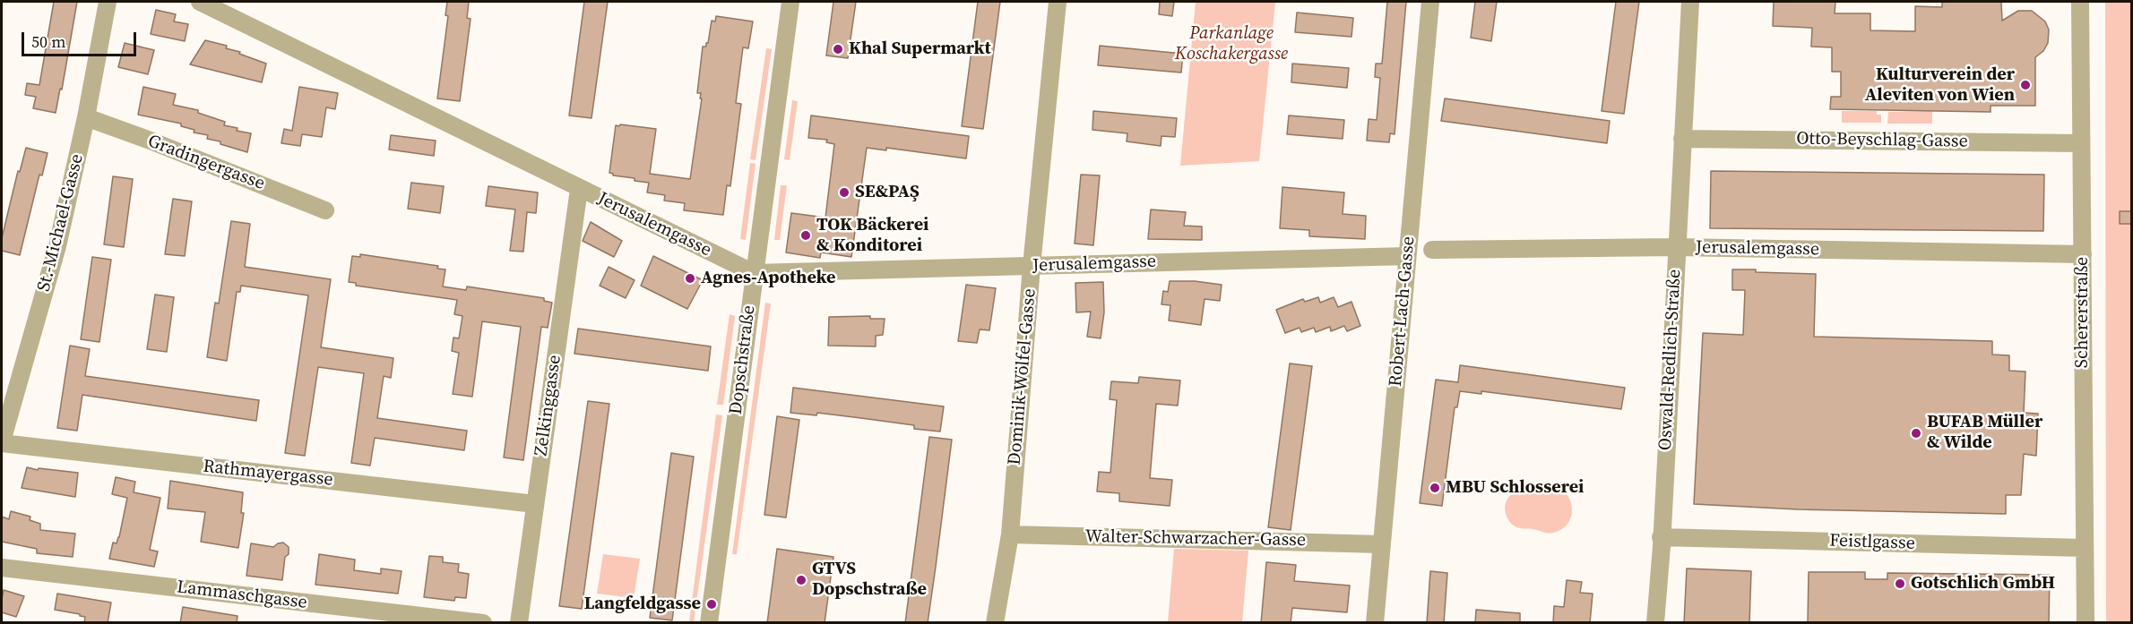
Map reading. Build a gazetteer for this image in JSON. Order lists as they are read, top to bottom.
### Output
{
  "streets": {
    "street": [
      "Otto-Beyschlag-Gasse",
      "Gradingergasse",
      "St.-Michael-Gasse",
      "Jerusalemgasse",
      "Robert-Lach-Gasse",
      "Schererstraße",
      "Dopschstraße",
      "Oswald-Redlich-Straße",
      "Dominik-Wölfel-Gasse",
      "Zelkinggasse",
      "Rathmayergasse",
      "Walter-Schwarzacher-Gasse",
      "Feistlgasse",
      "Lammaschgasse"
    ]
  },
  "crossings": [
    ["Otto-Beyschlag-Gasse", "Schererstraße"],
    ["Otto-Beyschlag-Gasse", "Oswald-Redlich-Straße"],
    ["Gradingergasse", "St.-Michael-Gasse"],
    ["St.-Michael-Gasse", "Rathmayergasse"],
    ["Jerusalemgasse", "Robert-Lach-Gasse"],
    ["Jerusalemgasse", "Schererstraße"],
    ["Jerusalemgasse", "Dopschstraße"],
    ["Jerusalemgasse", "Oswald-Redlich-Straße"],
    ["Jerusalemgasse", "Dominik-Wölfel-Gasse"],
    ["Jerusalemgasse", "Zelkinggasse"],
    ["Robert-Lach-Gasse", "Walter-Schwarzacher-Gasse"],
    ["Schererstraße", "Feistlgasse"],
    ["Oswald-Redlich-Straße", "Feistlgasse"],
    ["Dominik-Wölfel-Gasse", "Walter-Schwarzacher-Gasse"],
    ["Zelkinggasse", "Rathmayergasse"]
  ],
  "parks": ["Parkanlage Koschakergasse"],
  "places": [
    "Khal Supermarkt",
    "Kulturverein der Aleviten von Wien",
    "SE&PAŞ",
    "TOK Bäckerei & Konditorei",
    "Agnes-Apotheke",
    "BUFAB Müller & Wilde",
    "MBU Schlosserei",
    "GTVS Dopschstraße",
    "Gotschlich GmbH",
    "Langfeldgasse"
  ],
  "scale_bar": "50 m"
}
